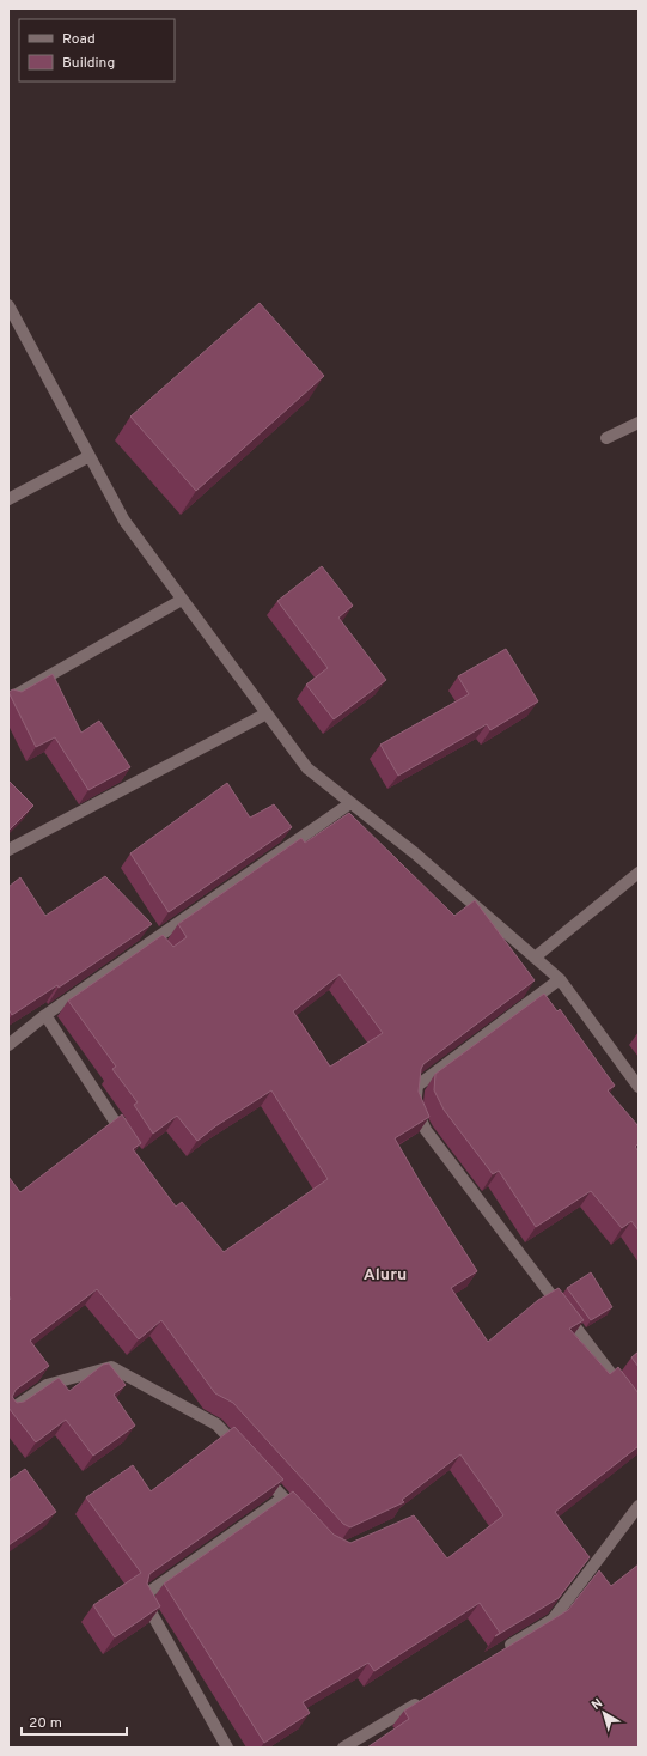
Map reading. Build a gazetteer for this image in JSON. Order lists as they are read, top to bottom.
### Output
{
  "districts": ["Aluru"],
  "legend": ["Road", "Building"],
  "scale_bar": "20 m",
  "north": "top left"
}
